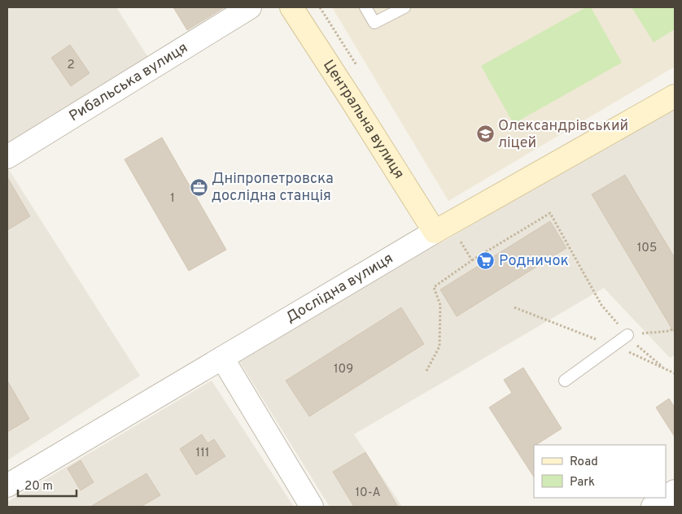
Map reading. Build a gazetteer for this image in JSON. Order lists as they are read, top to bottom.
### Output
{
  "streets": {
    "street": ["Рибальська вулиця", "Центральна вулиця", "Дослідна вулиця"]
  },
  "crossings": [
    ["Центральна вулиця", "Дослідна вулиця"]
  ],
  "places": {
    "school or university": ["Олександрівський ліцей"],
    "office": ["Дніпропетровска дослідна станція"],
    "supermarket": ["Родничок"]
  },
  "house_numbers": [
    "2",
    "1",
    "105",
    "109",
    "111",
    "10-А"
  ],
  "legend": ["Road", "Park"],
  "scale_bar": "20 m"
}
